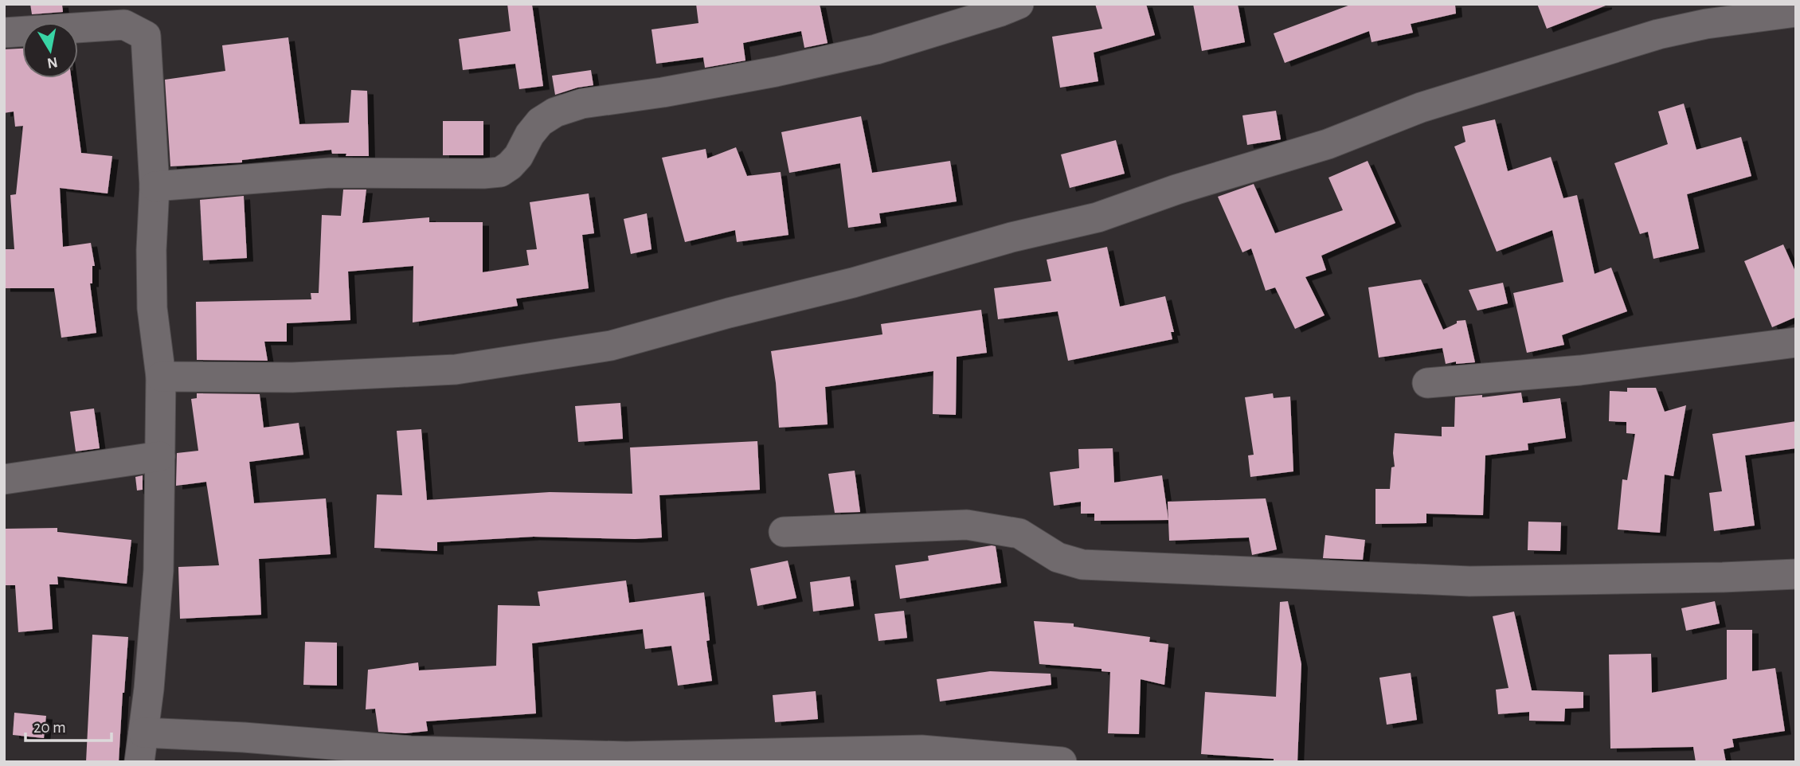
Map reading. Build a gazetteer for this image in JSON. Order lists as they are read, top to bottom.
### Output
{
  "scale_bar": "20 m",
  "north": "bottom"
}
